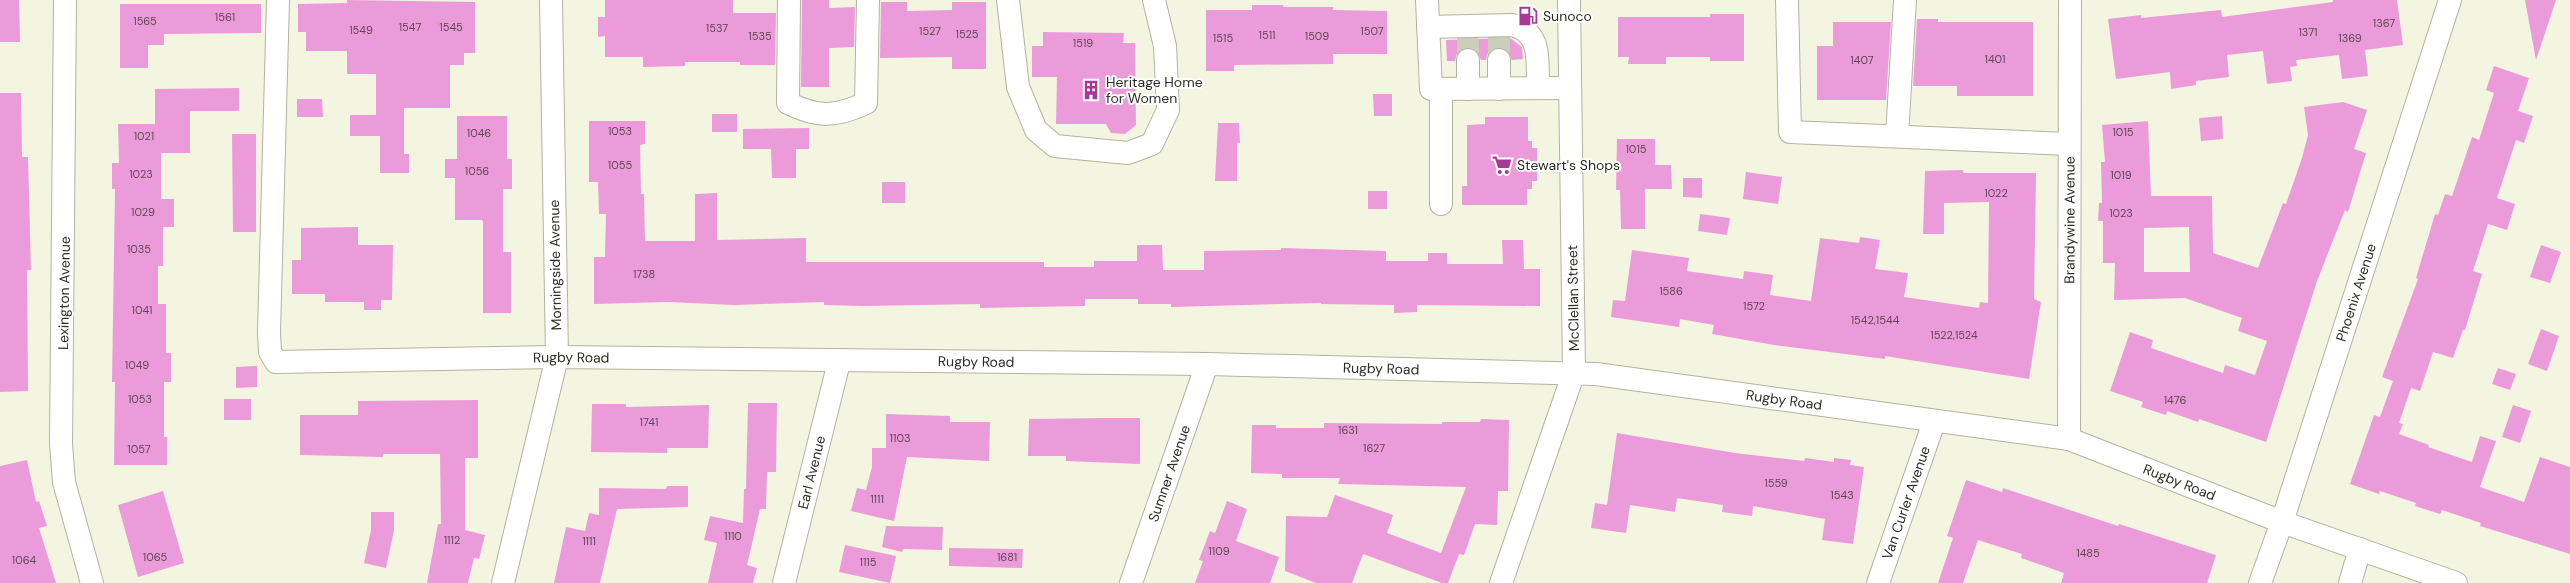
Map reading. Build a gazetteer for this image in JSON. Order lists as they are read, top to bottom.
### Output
{
  "streets": {
    "street": [
      "Brandywine Avenue",
      "Morningside Avenue",
      "Phoenix Avenue",
      "Lexington Avenue",
      "McClellan Street",
      "Rugby Road",
      "Earl Avenue",
      "Sumner Avenue",
      "Van Curler Avenue"
    ]
  },
  "crossings": [
    ["Brandywine Avenue", "Rugby Road"],
    ["Morningside Avenue", "Rugby Road"],
    ["Phoenix Avenue", "Rugby Road"],
    ["McClellan Street", "Rugby Road"],
    ["Rugby Road", "Earl Avenue"],
    ["Rugby Road", "Sumner Avenue"],
    ["Rugby Road", "Van Curler Avenue"]
  ],
  "places": {
    "fuel station": ["Sunoco"],
    "building": ["Heritage Home for Women"],
    "supermarket": ["Stewart's Shops"]
  },
  "house_numbers": [
    "1561",
    "1565",
    "1367",
    "1547",
    "1545",
    "1537",
    "1549",
    "1527",
    "1507",
    "1371",
    "1525",
    "1511",
    "1535",
    "1509",
    "1515",
    "1369",
    "1519",
    "1401",
    "1407",
    "1053",
    "1015",
    "1046",
    "1021",
    "1015",
    "1055",
    "1056",
    "1023",
    "1019",
    "1022",
    "1029",
    "1023",
    "1035",
    "1738",
    "1586",
    "1572",
    "1041",
    "1542,1544",
    "1522,1524",
    "1049",
    "1053",
    "1476",
    "1741",
    "1631",
    "1103",
    "1627",
    "1057",
    "1559",
    "1543",
    "1111",
    "1110",
    "1112",
    "1111",
    "1109",
    "1485",
    "1065",
    "1681",
    "1064",
    "1115"
  ]
}
